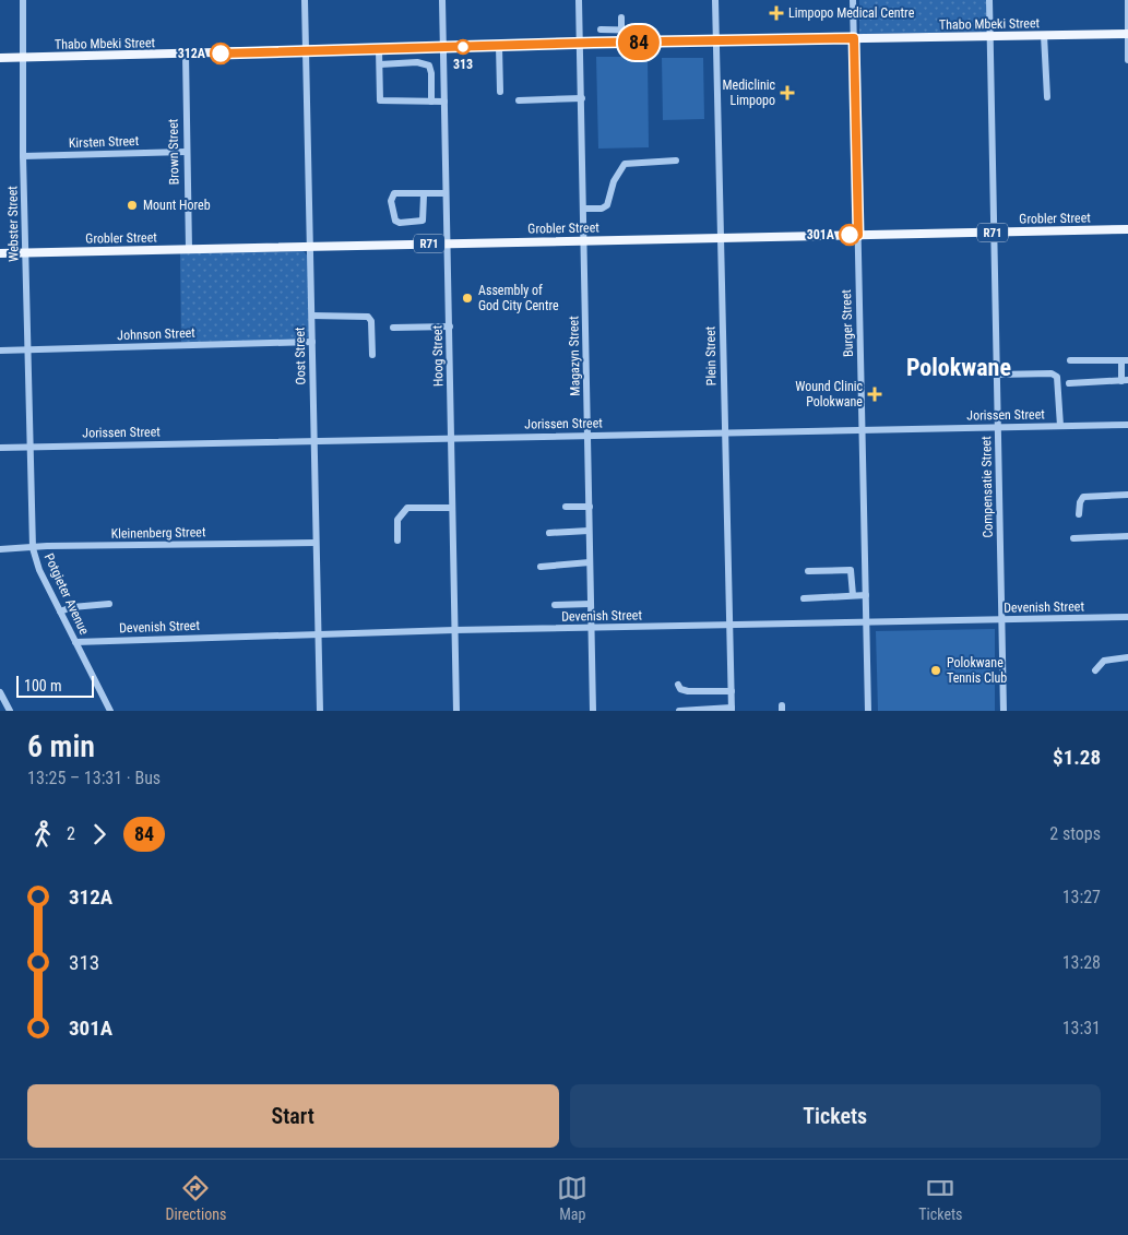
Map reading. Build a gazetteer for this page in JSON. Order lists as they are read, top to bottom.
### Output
{
  "streets": {
    "main road": ["Thabo Mbeki Street", "Grobler Street", "R71"],
    "street": [
      "Kirsten Street",
      "Brown Street",
      "Webster Street",
      "Burger Street",
      "Johnson Street",
      "Oost Street",
      "Hoog Street",
      "Magazyn Street",
      "Plein Street",
      "Jorissen Street",
      "Compensatie Street",
      "Kleinenberg Street",
      "Potgieter Avenue",
      "Devenish Street"
    ]
  },
  "crossings": [
    ["Thabo Mbeki Street", "Brown Street"],
    ["Thabo Mbeki Street", "Webster Street"],
    ["Thabo Mbeki Street", "Burger Street"],
    ["Thabo Mbeki Street", "Oost Street"],
    ["Thabo Mbeki Street", "Hoog Street"],
    ["Thabo Mbeki Street", "Magazyn Street"],
    ["Thabo Mbeki Street", "Plein Street"],
    ["Thabo Mbeki Street", "Compensatie Street"],
    ["Kirsten Street", "Brown Street"],
    ["Kirsten Street", "Webster Street"],
    ["Brown Street", "Grobler Street"],
    ["Grobler Street", "Webster Street"],
    ["Grobler Street", "Burger Street"],
    ["Grobler Street", "Oost Street"],
    ["Grobler Street", "Hoog Street"],
    ["Grobler Street", "Magazyn Street"],
    ["Grobler Street", "Plein Street"],
    ["Grobler Street", "Compensatie Street"],
    ["Webster Street", "Johnson Street"],
    ["Webster Street", "Jorissen Street"],
    ["Webster Street", "Potgieter Avenue"],
    ["Burger Street", "Jorissen Street"],
    ["Burger Street", "Devenish Street"],
    ["Johnson Street", "Oost Street"],
    ["Oost Street", "Jorissen Street"],
    ["Oost Street", "Kleinenberg Street"],
    ["Oost Street", "Devenish Street"],
    ["Hoog Street", "Jorissen Street"],
    ["Hoog Street", "Devenish Street"],
    ["Magazyn Street", "Jorissen Street"],
    ["Magazyn Street", "Devenish Street"],
    ["Plein Street", "Jorissen Street"],
    ["Plein Street", "Devenish Street"],
    ["Jorissen Street", "Compensatie Street"],
    ["Jorissen Street", "Potgieter Avenue"],
    ["Compensatie Street", "Devenish Street"],
    ["Kleinenberg Street", "Potgieter Avenue"],
    ["Potgieter Avenue", "Devenish Street"]
  ],
  "districts": ["Polokwane"],
  "places": {
    "health": ["Limpopo Medical Centre", "Mediclinic Limpopo", "Wound Clinic Polokwane"],
    "other": [
      "313",
      "312A",
      "Mount Horeb",
      "301A",
      "Assembly of God City Centre",
      "Polokwane Tennis Club"
    ]
  },
  "lines": ["bus line 84"],
  "scale_bar": "100 m",
  "page": {
    "on_map": "84",
    "scale": "100 m",
    "heading": ["6 min", "13:25 – 13:31 · Bus", "$1.28"],
    "legs": ["2", "84", "2 stops"],
    "list": [
      {
        "name": "312A",
        "value": "13:27"
      },
      {
        "name": "313",
        "value": "13:28"
      },
      {
        "name": "301A",
        "value": "13:31"
      }
    ],
    "buttons": ["Start", "Tickets"],
    "tabs": ["Directions", "Map", "Tickets"]
  }
}
